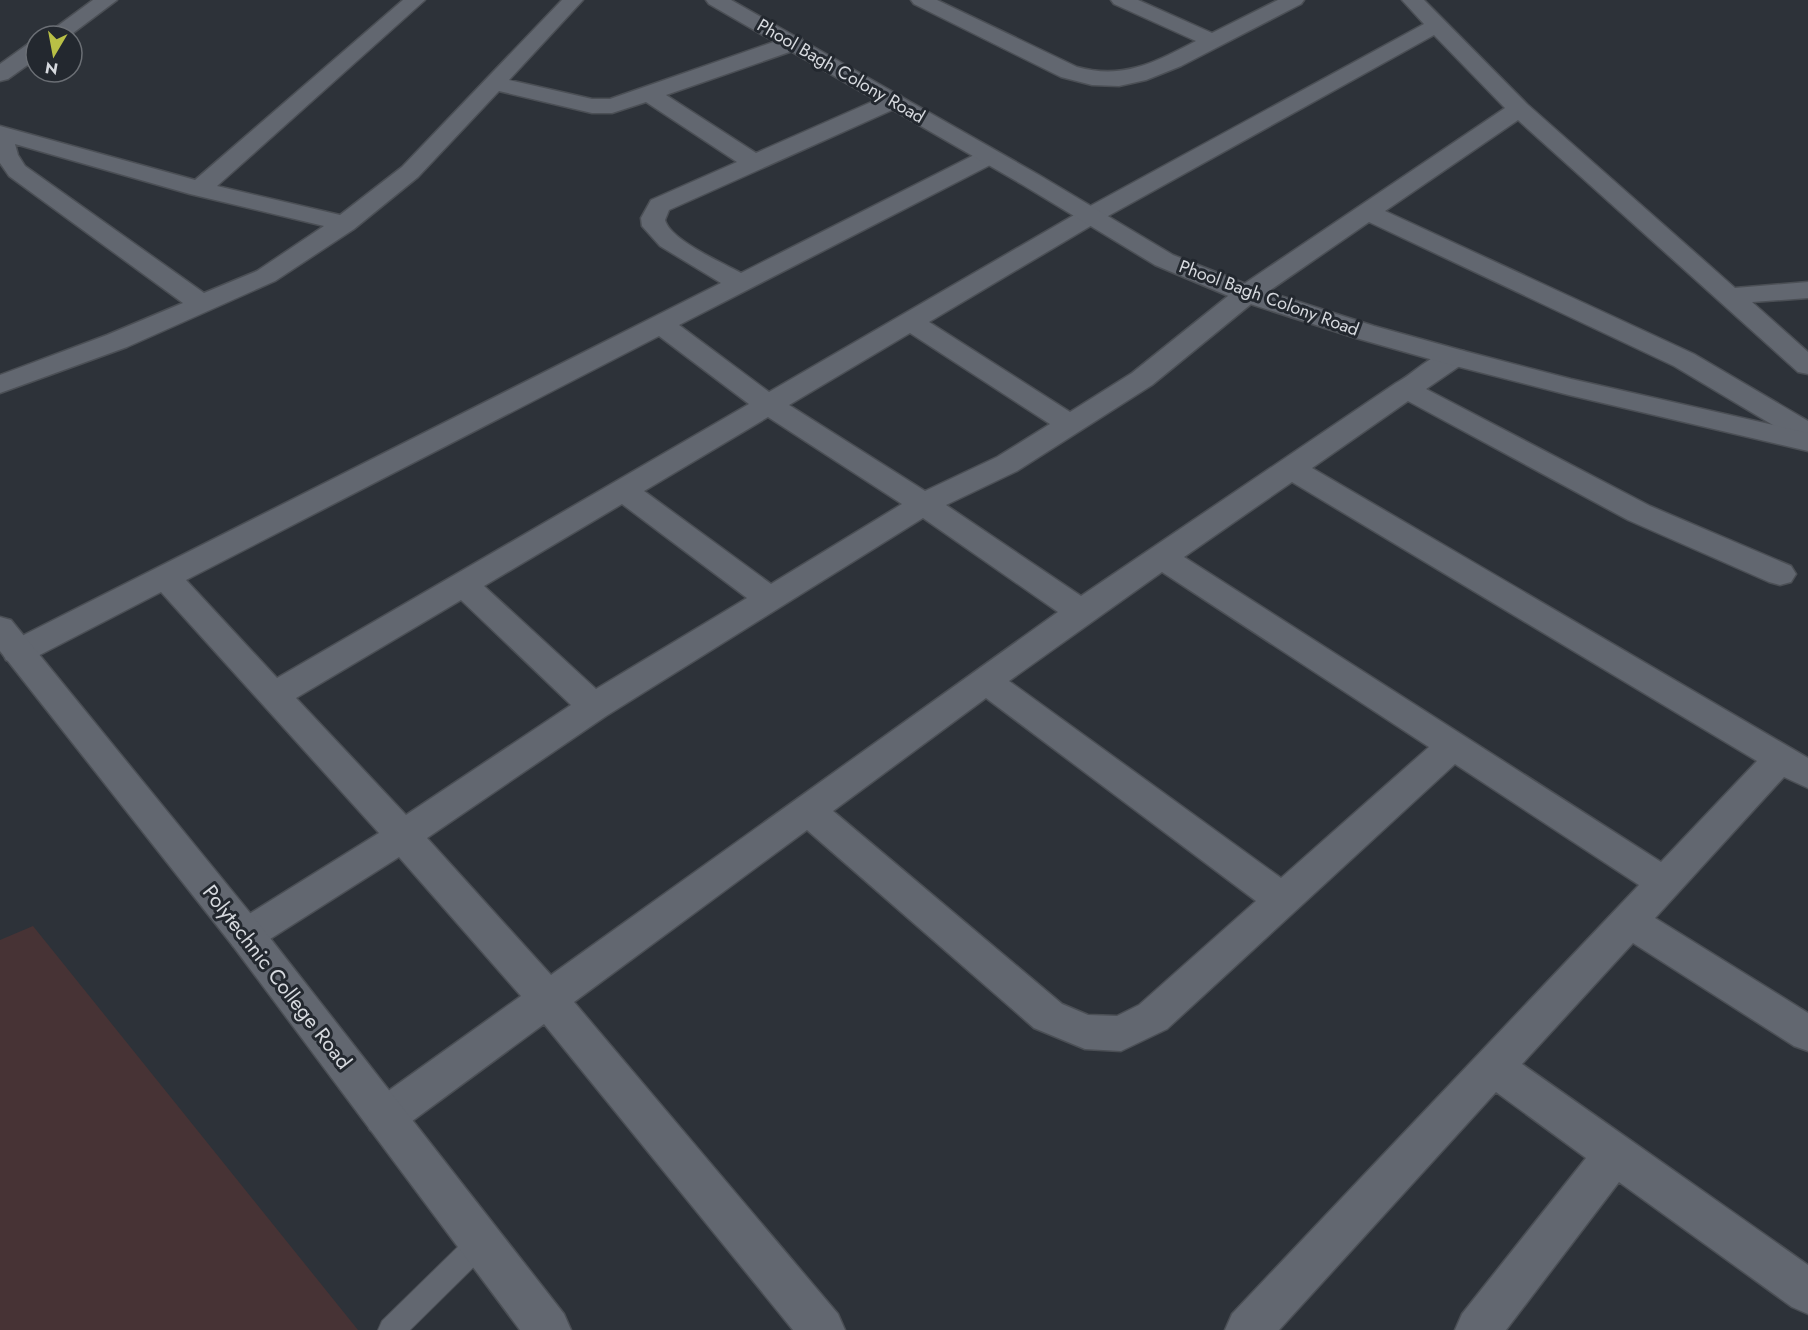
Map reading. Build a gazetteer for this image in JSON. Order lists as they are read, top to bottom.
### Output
{
  "streets": {
    "street": ["Phool Bagh Colony Road", "Polytechnic College Road"]
  },
  "north": "bottom"
}
